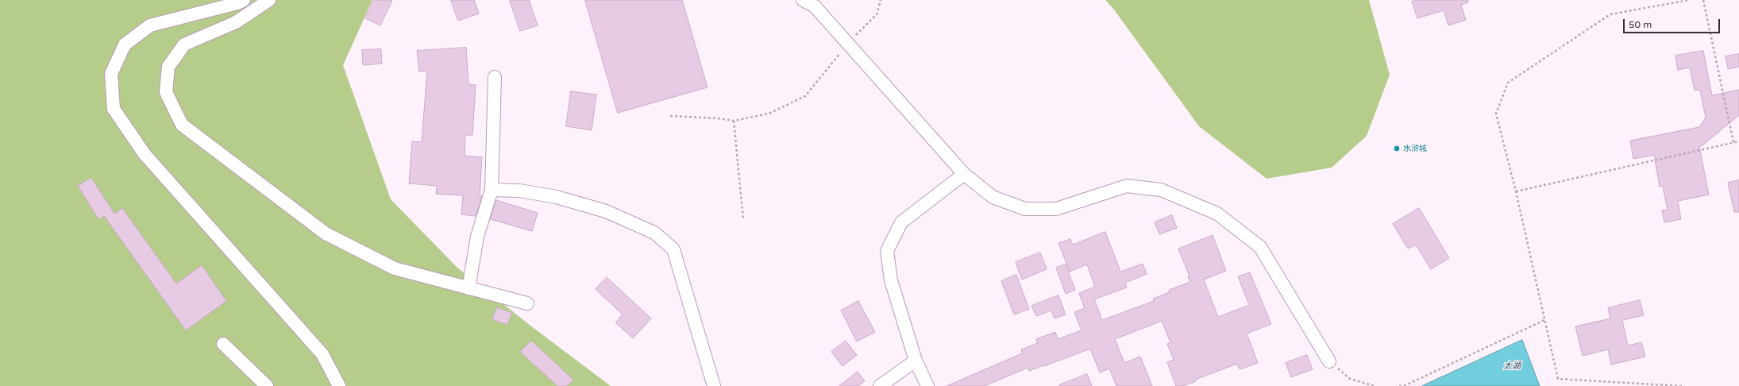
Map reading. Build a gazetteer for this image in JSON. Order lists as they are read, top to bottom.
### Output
{
  "water": ["太湖"],
  "places": ["水浒城"],
  "scale_bar": "50 m"
}
